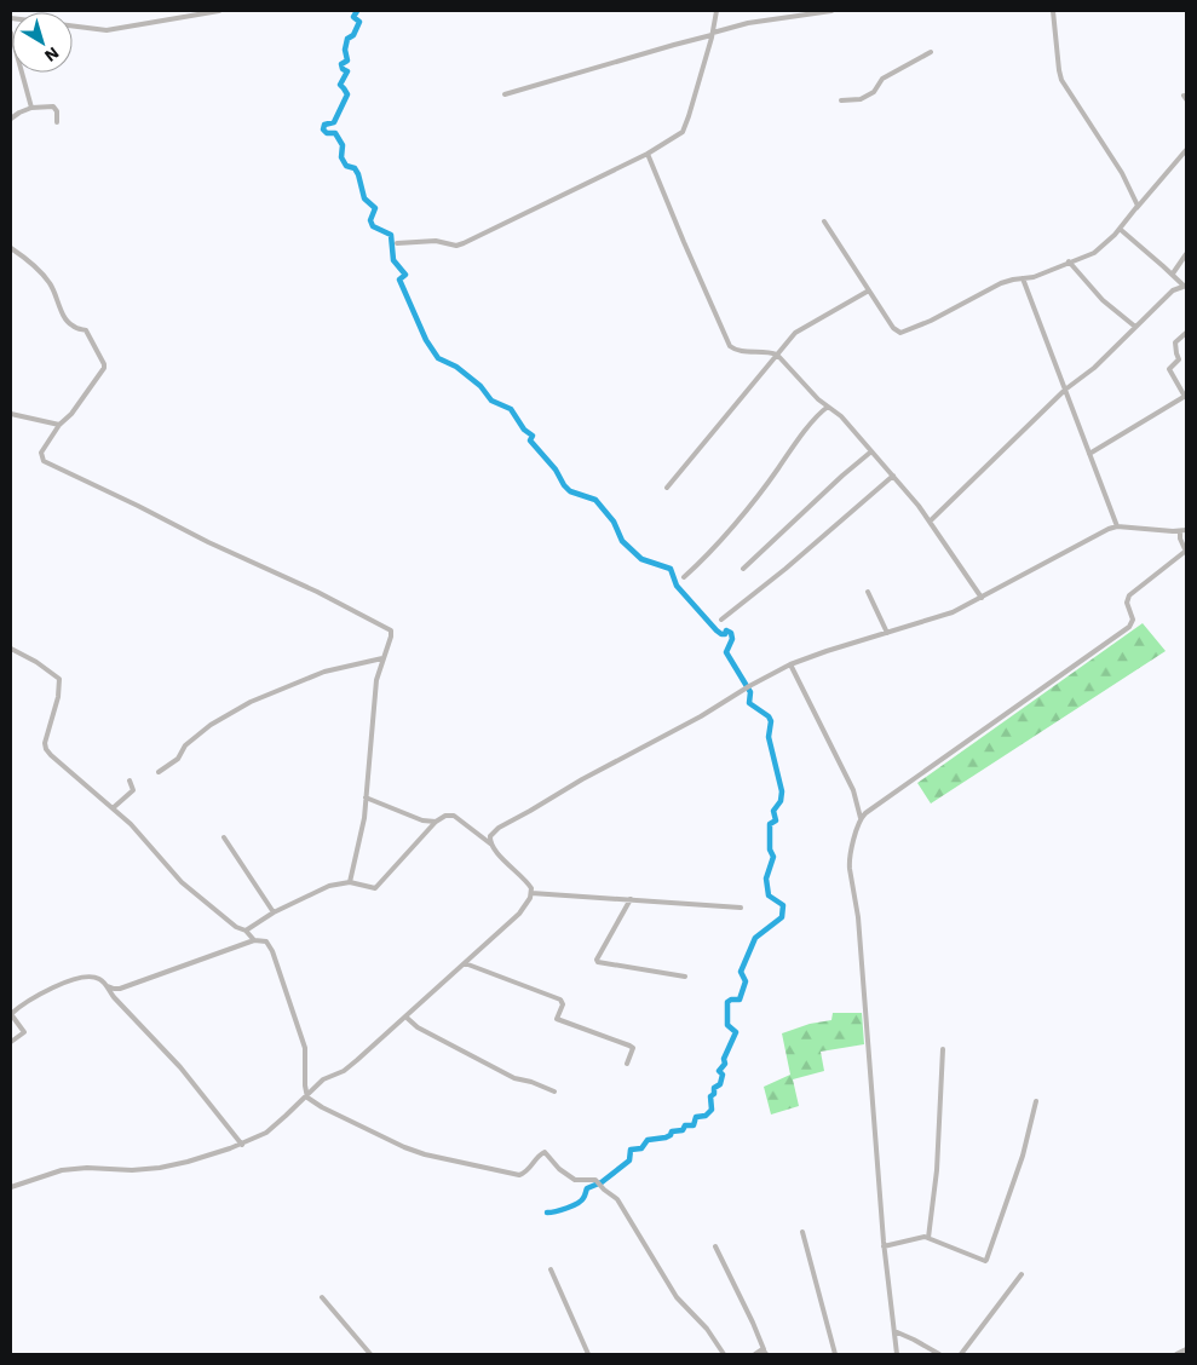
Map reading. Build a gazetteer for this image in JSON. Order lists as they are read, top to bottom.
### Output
{
  "north": "bottom right"
}
